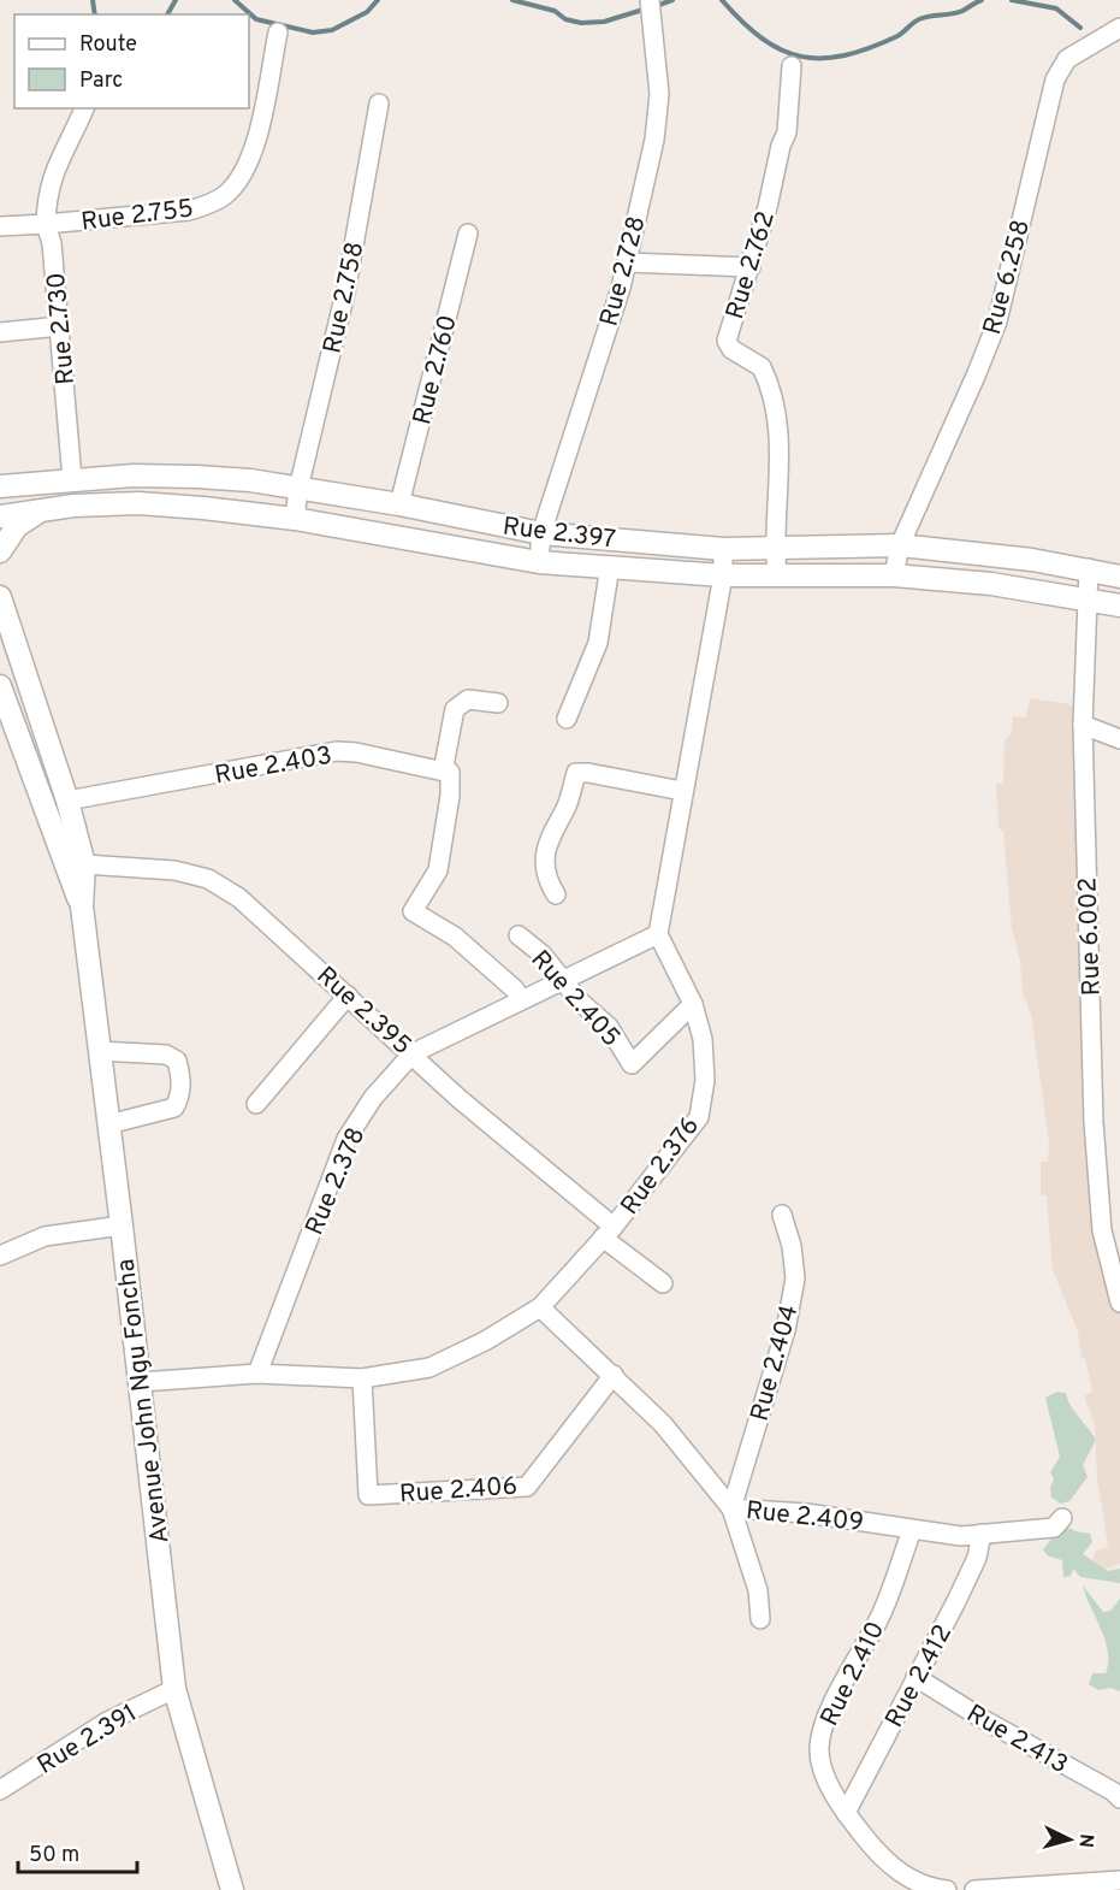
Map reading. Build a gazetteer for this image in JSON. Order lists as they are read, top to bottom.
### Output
{
  "streets": {
    "main road": ["Rue 2.397", "Avenue John Ngu Foncha"],
    "street": [
      "Rue 2.755",
      "Rue 2.762",
      "Rue 2.728",
      "Rue 6.258",
      "Rue 2.758",
      "Rue 2.730",
      "Rue 2.760",
      "Rue 2.403",
      "Rue 6.002",
      "Rue 2.405",
      "Rue 2.395",
      "Rue 2.376",
      "Rue 2.378",
      "Rue 2.404",
      "Rue 2.406",
      "Rue 2.409",
      "Rue 2.410",
      "Rue 2.412",
      "Rue 2.391",
      "Rue 2.413"
    ]
  },
  "crossings": [
    ["Rue 2.755", "Rue 2.730"],
    ["Rue 2.762", "Rue 2.397"],
    ["Rue 2.728", "Rue 2.397"],
    ["Rue 6.258", "Rue 2.397"],
    ["Rue 2.758", "Rue 2.397"],
    ["Rue 2.730", "Rue 2.397"],
    ["Rue 2.760", "Rue 2.397"],
    ["Rue 2.397", "Rue 6.002"],
    ["Rue 2.403", "Avenue John Ngu Foncha"],
    ["Rue 2.405", "Rue 2.376"],
    ["Rue 2.405", "Rue 2.378"],
    ["Rue 2.395", "Rue 2.376"],
    ["Rue 2.395", "Rue 2.378"],
    ["Rue 2.395", "Avenue John Ngu Foncha"],
    ["Rue 2.376", "Rue 2.378"],
    ["Rue 2.376", "Avenue John Ngu Foncha"],
    ["Rue 2.376", "Rue 2.406"],
    ["Rue 2.376", "Rue 2.409"],
    ["Rue 2.404", "Rue 2.409"],
    ["Avenue John Ngu Foncha", "Rue 2.391"],
    ["Rue 2.406", "Rue 2.409"],
    ["Rue 2.409", "Rue 2.410"],
    ["Rue 2.409", "Rue 2.412"],
    ["Rue 2.410", "Rue 2.412"],
    ["Rue 2.412", "Rue 2.413"]
  ],
  "legend": ["Route", "Parc"],
  "scale_bar": "50 m",
  "north": "right"
}
